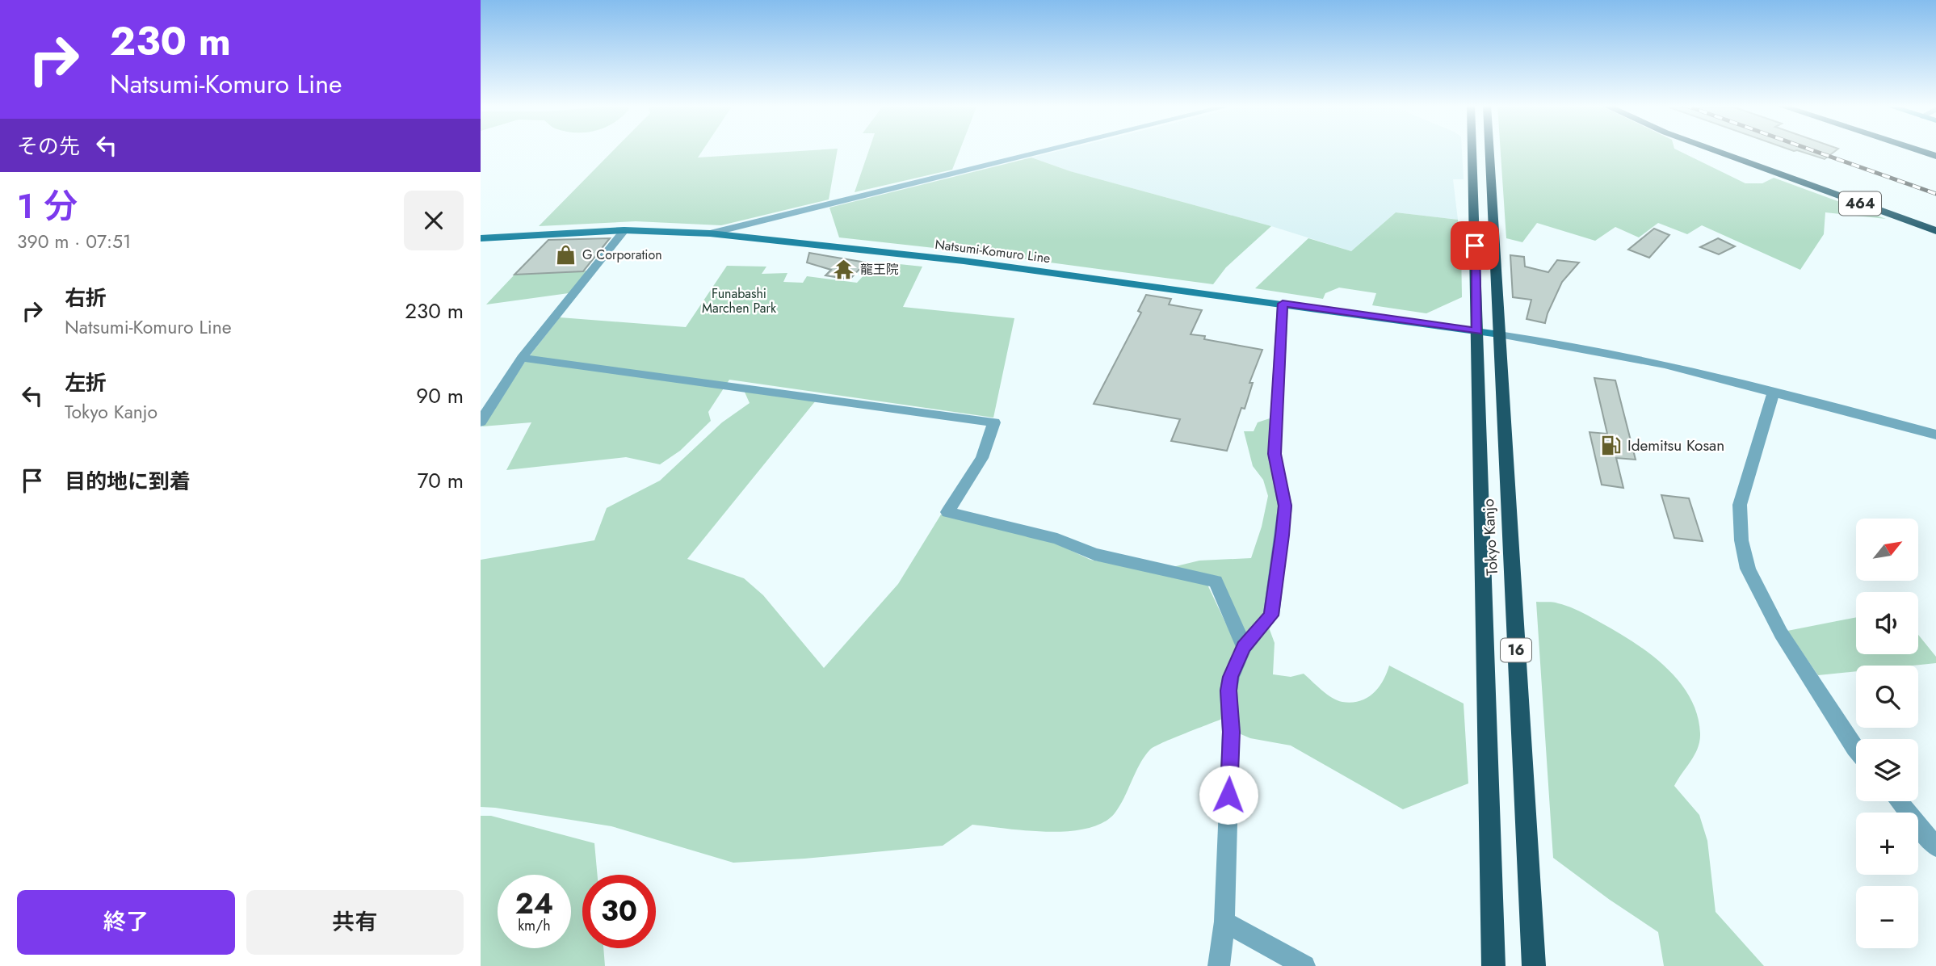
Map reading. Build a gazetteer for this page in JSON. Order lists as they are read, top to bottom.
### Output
{
  "streets": {
    "highway": ["464", "Tokyo Kanjo", "16"],
    "main road": ["Natsumi-Komuro Line"]
  },
  "crossings": [
    ["Natsumi-Komuro Line", "Tokyo Kanjo"]
  ],
  "parks": ["Funabashi Marchen Park"],
  "places": {
    "shop": ["G Corporation"],
    "temple": ["龍王院"],
    "fuel station": ["Idemitsu Kosan"]
  },
  "north": "top right",
  "page": {
    "turn": ["230 m", "Natsumi-Komuro Line"],
    "then": "その先",
    "heading": ["1 分", "390 m · 07:51"],
    "list": [
      {
        "name": "右折",
        "note": "Natsumi-Komuro Line",
        "value": "230 m"
      },
      {
        "name": "左折",
        "note": "Tokyo Kanjo",
        "value": "90 m"
      },
      {
        "name": "目的地に到着",
        "value": "70 m"
      }
    ],
    "map_buttons": ["+", "−"],
    "speed": "24 km/h",
    "limit": "30",
    "buttons": ["終了", "共有"]
  }
}
